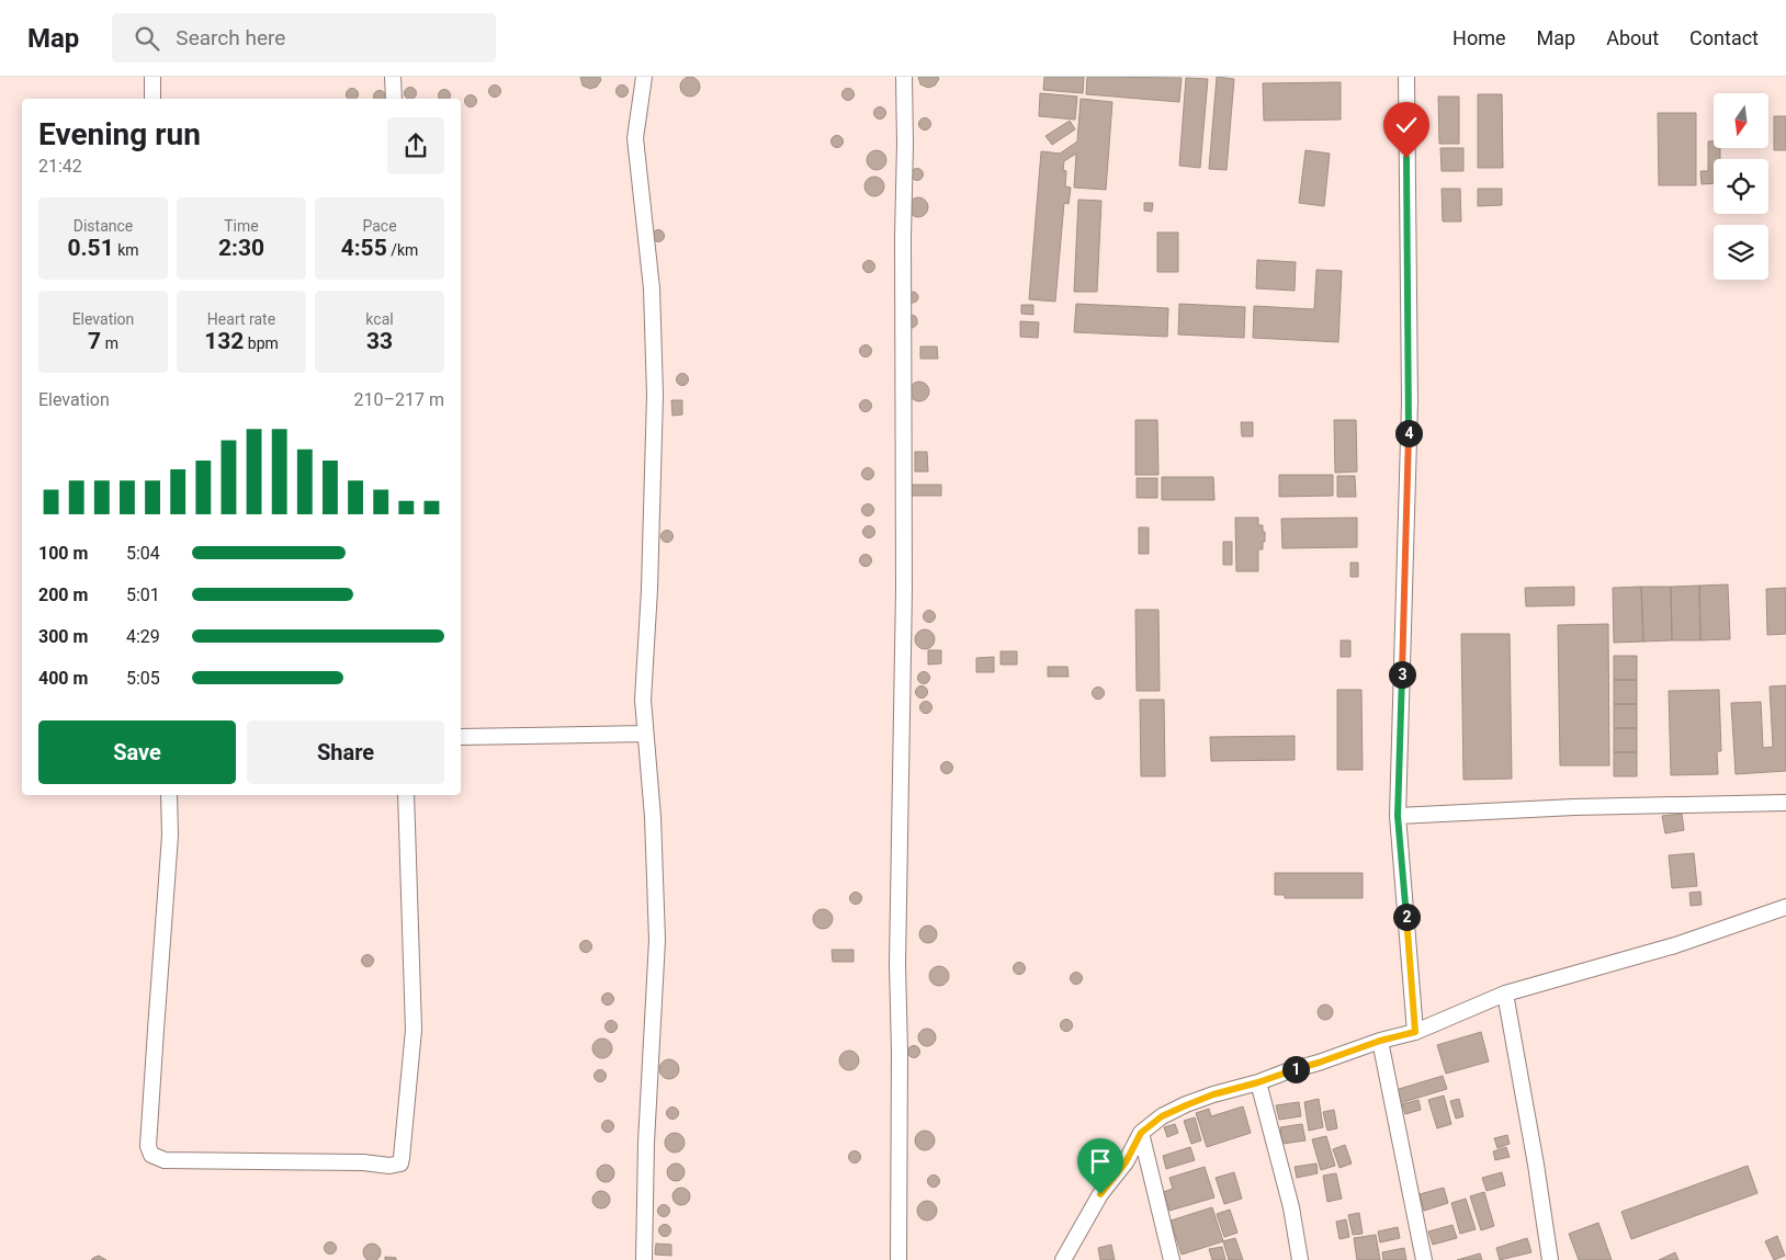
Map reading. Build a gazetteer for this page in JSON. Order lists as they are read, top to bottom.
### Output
{
  "north": "bottom",
  "page": {
    "header": "Map",
    "search": "Search here",
    "nav": [
      "Home",
      "Map",
      "About",
      "Contact"
    ],
    "heading": ["Evening run", "21:42"],
    "stats": [
      ["Distance", "0.51 km"],
      ["Time", "2:30"],
      ["Pace", "4:55 /km"],
      ["Elevation", "7 m"],
      ["Heart rate", "132 bpm"],
      ["kcal", "33"]
    ],
    "chart": ["Elevation", "210–217 m"],
    "pins": [
      "4",
      "3",
      "2",
      "1"
    ],
    "list": [
      {
        "name": "100 m",
        "note": "5:04"
      },
      {
        "name": "200 m",
        "note": "5:01"
      },
      {
        "name": "300 m",
        "note": "4:29"
      },
      {
        "name": "400 m",
        "note": "5:05"
      }
    ],
    "buttons": ["Save", "Share"]
  }
}
